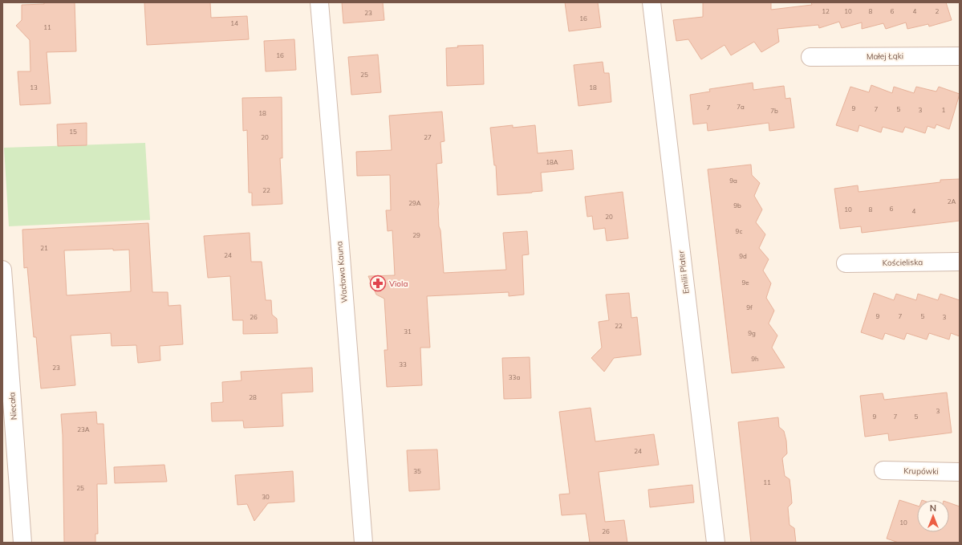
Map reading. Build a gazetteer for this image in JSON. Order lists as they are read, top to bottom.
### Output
{
  "streets": {
    "street": [
      "Małej Łąki",
      "Kościeliska",
      "Wacława Kauna",
      "Emilii Plater",
      "Niecała",
      "Krupówki"
    ]
  },
  "places": {
    "pharmacy": ["Viola"]
  },
  "house_numbers": [
    "12",
    "10",
    "8",
    "6",
    "4",
    "2",
    "23",
    "16",
    "14",
    "11",
    "16",
    "25",
    "13",
    "18",
    "7a",
    "7",
    "9",
    "7",
    "5",
    "3",
    "1",
    "7b",
    "18",
    "15",
    "20",
    "27",
    "18A",
    "9a",
    "22",
    "2A",
    "29A",
    "9b",
    "6",
    "10",
    "8",
    "4",
    "20",
    "9c",
    "29",
    "21",
    "24",
    "9d",
    "9e",
    "9f",
    "9",
    "7",
    "5",
    "26",
    "3",
    "22",
    "31",
    "9g",
    "9h",
    "33",
    "23",
    "33a",
    "28",
    "3",
    "9",
    "7",
    "5",
    "23A",
    "24",
    "35",
    "11",
    "25",
    "30",
    "10",
    "26"
  ],
  "north": "top"
}
